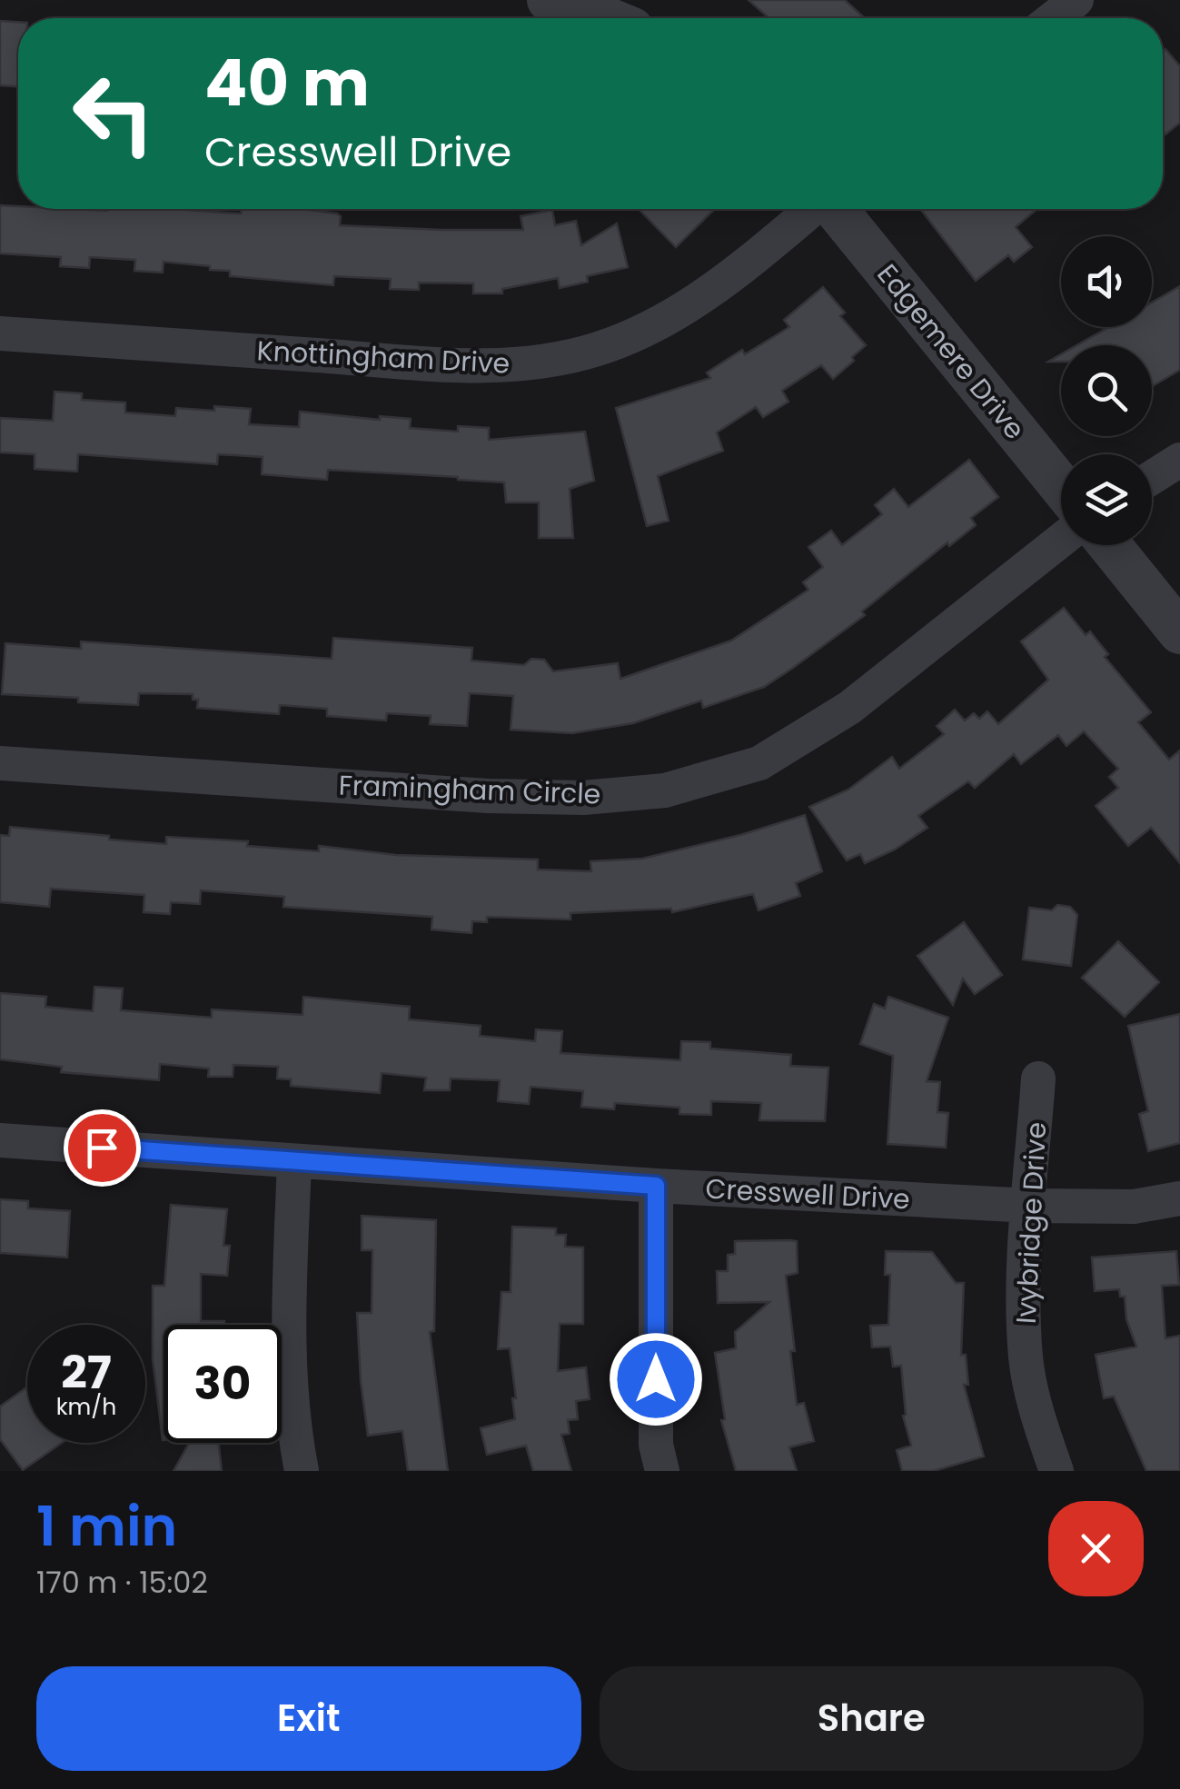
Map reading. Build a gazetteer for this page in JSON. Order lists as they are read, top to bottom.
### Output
{
  "streets": {
    "street": [
      "Edgemere Drive",
      "Knottingham Drive",
      "Framingham Circle",
      "Cresswell Drive",
      "Ivybridge Drive"
    ]
  },
  "crossings": [
    ["Cresswell Drive", "Ivybridge Drive"]
  ],
  "page": {
    "turn": ["40 m", "Cresswell Drive"],
    "speed": "27 km/h",
    "limit": "30",
    "heading": ["1 min", "170 m · 15:02"],
    "buttons": ["Exit", "Share"]
  }
}
